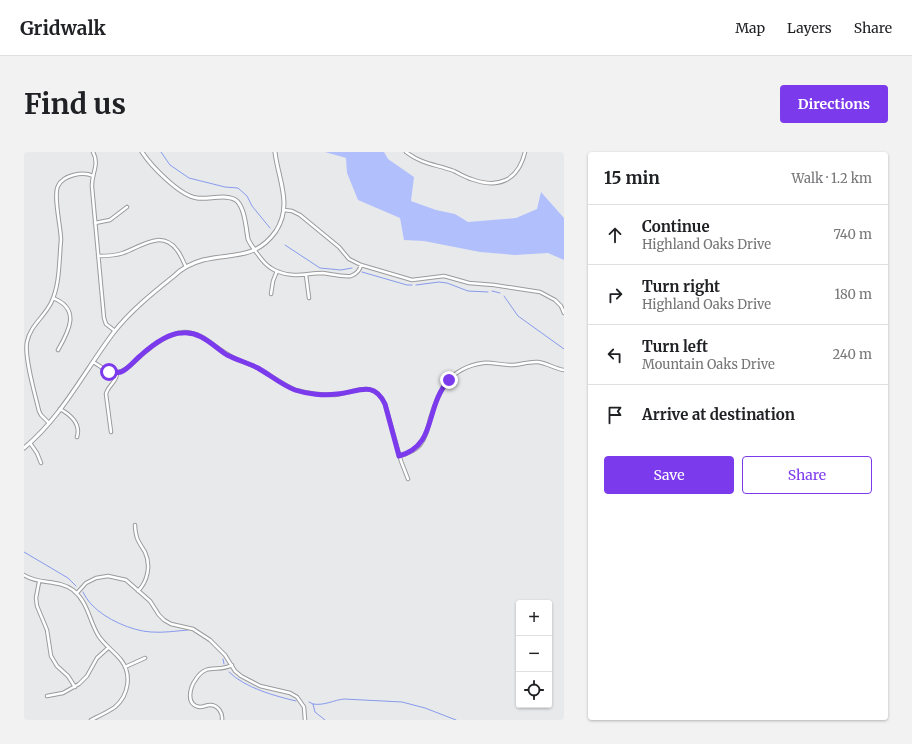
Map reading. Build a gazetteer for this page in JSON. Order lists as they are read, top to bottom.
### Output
{
  "page": {
    "header": "Gridwalk",
    "nav": ["Map", "Layers", "Share"],
    "buttons": [
      "Directions",
      ["Save", "Share"]
    ],
    "title": "Find us",
    "heading": ["15 min", "Walk · 1.2 km"],
    "list": [
      ["Continue", "Highland Oaks Drive", "740 m"],
      ["Turn right", "Highland Oaks Drive", "180 m"],
      ["Turn left", "Mountain Oaks Drive", "240 m"],
      "Arrive at destination"
    ],
    "map_buttons": ["+", "−"]
  }
}
